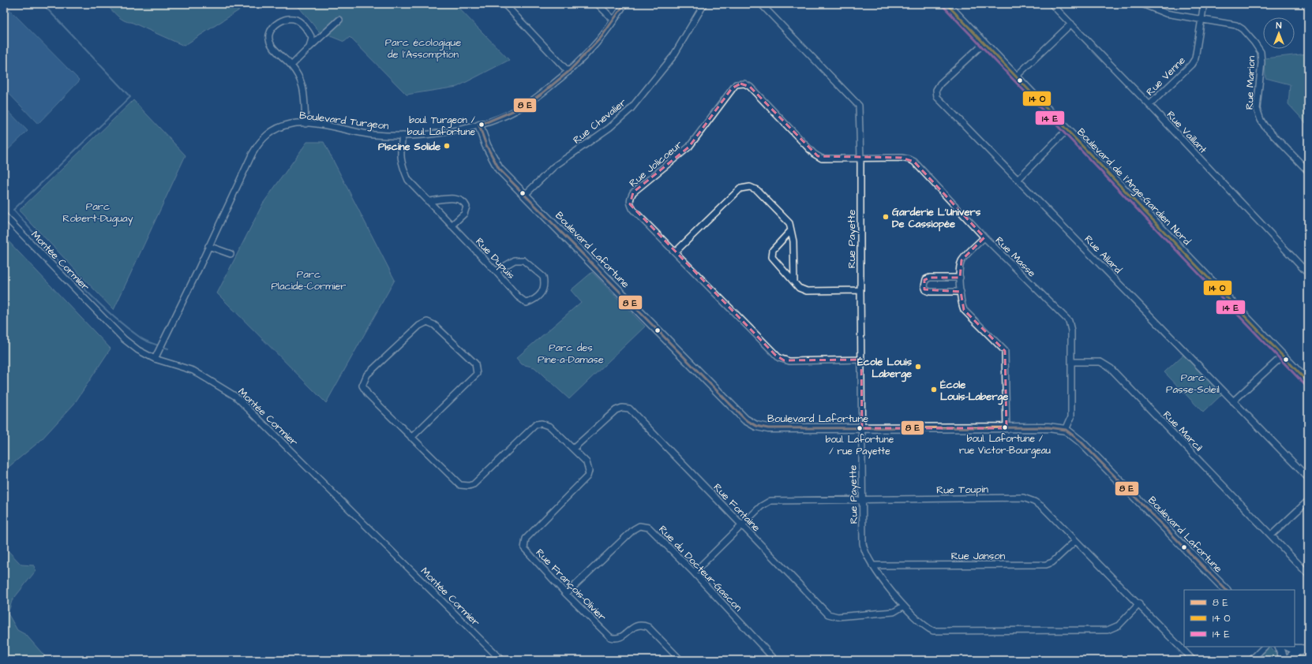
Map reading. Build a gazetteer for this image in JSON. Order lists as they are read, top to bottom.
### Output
{
  "streets": {
    "street": [
      "Rue Venne",
      "Rue Marion",
      "Boulevard Turgeon",
      "Rue Chevalier",
      "Rue Vaillant",
      "Rue Jolicoeur",
      "Boulevard de l'Ange-Gardien Nord",
      "Rue Payette",
      "Boulevard Lafortune",
      "Rue Allard",
      "Rue Masse",
      "Rue Dupuis",
      "Montée Cormier",
      "Rue Marcil",
      "Rue Toupin",
      "Rue Fontaine",
      "Rue Janson",
      "Rue du Docteur-Gascon",
      "Rue François-Olivier"
    ]
  },
  "crossings": [
    ["Rue Venne", "Rue Marion"],
    ["Rue Venne", "Rue Vaillant"],
    ["Boulevard Turgeon", "Boulevard Lafortune"],
    ["Boulevard Turgeon", "Rue Dupuis"],
    ["Boulevard Turgeon", "Montée Cormier"],
    ["Rue Chevalier", "Boulevard Lafortune"],
    ["Rue Jolicoeur", "Rue Payette"],
    ["Rue Jolicoeur", "Rue Masse"],
    ["Boulevard de l'Ange-Gardien Nord", "Rue Allard"],
    ["Rue Payette", "Boulevard Lafortune"],
    ["Rue Payette", "Rue Masse"],
    ["Rue Payette", "Rue Toupin"],
    ["Rue Payette", "Rue Fontaine"],
    ["Rue Payette", "Rue Janson"],
    ["Boulevard Lafortune", "Rue Masse"],
    ["Rue Masse", "Rue Marcil"],
    ["Rue Toupin", "Rue Fontaine"],
    ["Rue Toupin", "Rue Janson"],
    ["Rue Toupin", "Rue du Docteur-Gascon"],
    ["Rue Fontaine", "Rue François-Olivier"],
    ["Rue du Docteur-Gascon", "Rue François-Olivier"]
  ],
  "parks": [
    "Parc écologique de l'Assomption",
    "Parc Robert-Duguay",
    "Parc Placide-Cormier",
    "Parc des Pine-a-Damase",
    "Parc Passe-Soleil"
  ],
  "places": [
    "boul. Turgeon / boul. Lafortune",
    "Piscine Solide",
    "Garderie L'Univers De Cassiopée",
    "École Louis Laberge",
    "École Louis-Laberge",
    "boul. Lafortune / rue Victor-Bourgeau",
    "boul. Lafortune / rue Payette"
  ],
  "legend": ["8 E", "14 O", "14 E"],
  "north": "top"
}
